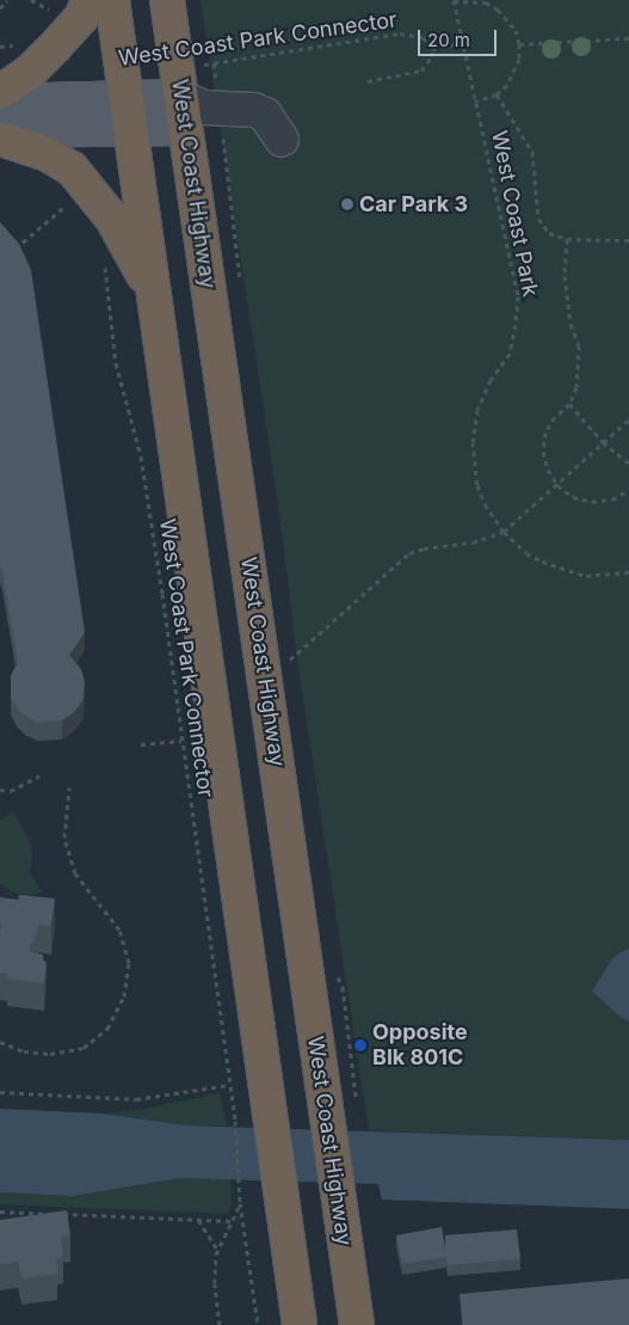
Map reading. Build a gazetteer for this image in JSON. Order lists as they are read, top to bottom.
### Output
{
  "streets": {
    "highway": ["West Coast Highway"],
    "path": ["West Coast Park Connector", "West Coast Park"]
  },
  "crossings": [
    ["West Coast Park Connector", "West Coast Highway"]
  ],
  "places": ["Car Park 3", "Opposite Blk 801C"],
  "scale_bar": "20 m"
}
